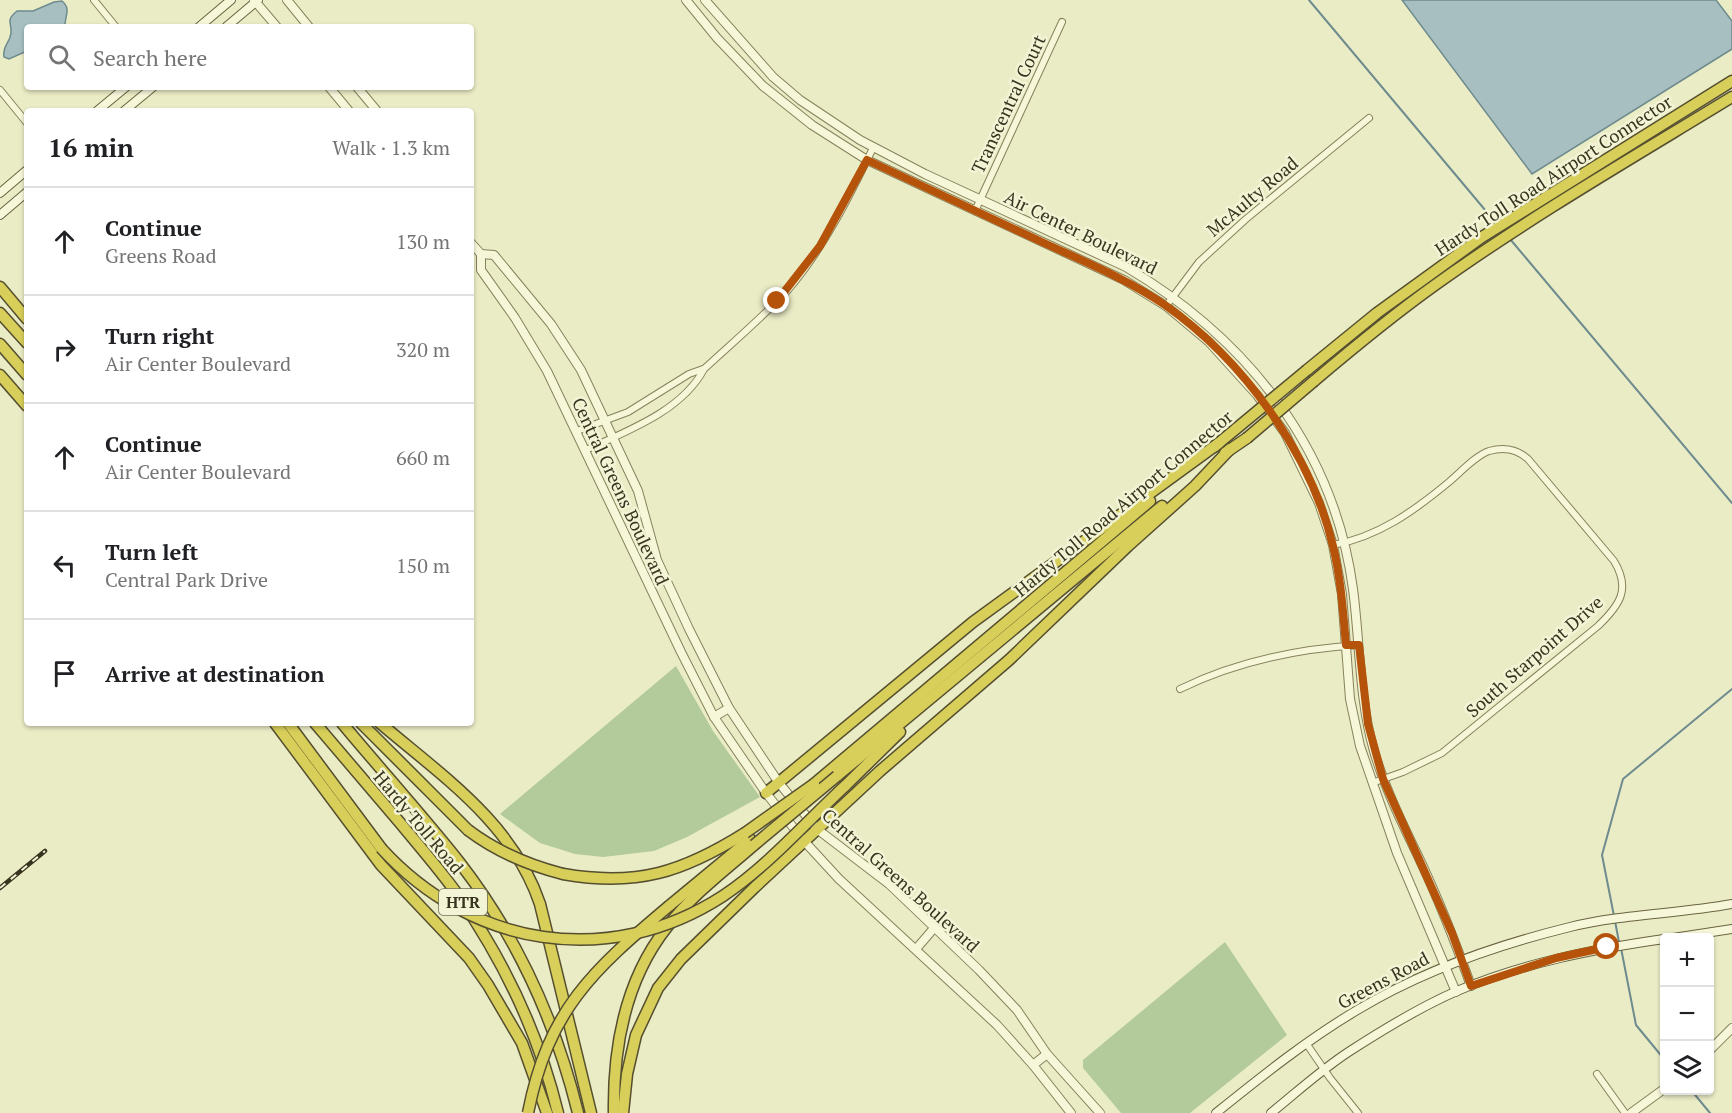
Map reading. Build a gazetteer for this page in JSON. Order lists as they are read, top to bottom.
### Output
{
  "streets": {
    "highway": ["Hardy Toll Road Airport Connector", "Hardy Toll Road", "HTR"],
    "main road": ["Greens Road"],
    "street": [
      "Transcentral Court",
      "McAulty Road",
      "Air Center Boulevard",
      "Central Greens Boulevard",
      "South Starpoint Drive"
    ]
  },
  "crossings": [
    ["Transcentral Court", "Air Center Boulevard"],
    ["McAulty Road", "Air Center Boulevard"],
    ["Air Center Boulevard", "South Starpoint Drive"],
    ["Air Center Boulevard", "Greens Road"]
  ],
  "page": {
    "search": "Search here",
    "heading": ["16 min", "Walk · 1.3 km"],
    "list": [
      ["Continue", "Greens Road", "130 m"],
      ["Turn right", "Air Center Boulevard", "320 m"],
      ["Continue", "Air Center Boulevard", "660 m"],
      ["Turn left", "Central Park Drive", "150 m"],
      "Arrive at destination"
    ],
    "map_buttons": ["+", "−"]
  }
}
